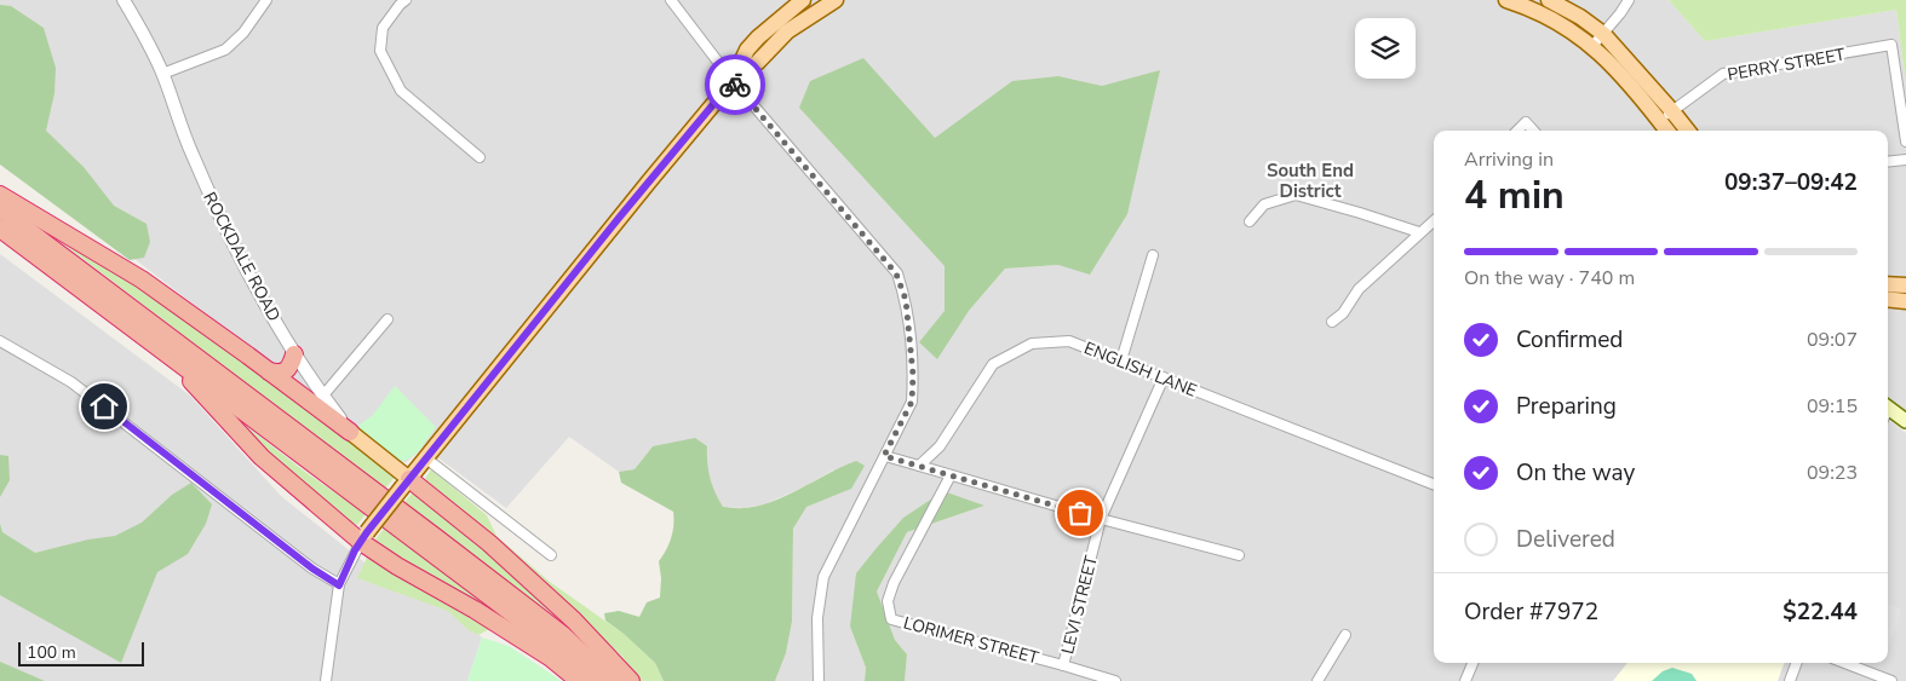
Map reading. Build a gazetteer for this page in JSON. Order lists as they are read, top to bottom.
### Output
{
  "streets": {
    "main road": ["ROCKDALE ROAD"],
    "street": [
      "PERRY STREET",
      "ENGLISH LANE",
      "LEVI STREET",
      "LORIMER STREET"
    ]
  },
  "crossings": [
    ["ENGLISH LANE", "LEVI STREET"],
    ["LEVI STREET", "LORIMER STREET"]
  ],
  "districts": ["South End District"],
  "scale_bar": "100 m",
  "page": {
    "heading": ["4 min", "Arriving in", "09:37–09:42"],
    "panel": ["Order #7972", "$22.44"],
    "bar": "On the way · 740 m",
    "list": [
      ["Confirmed", "09:07"],
      ["Preparing", "09:15"],
      ["On the way", "09:23"],
      "Delivered"
    ],
    "scale": "100 m"
  }
}
